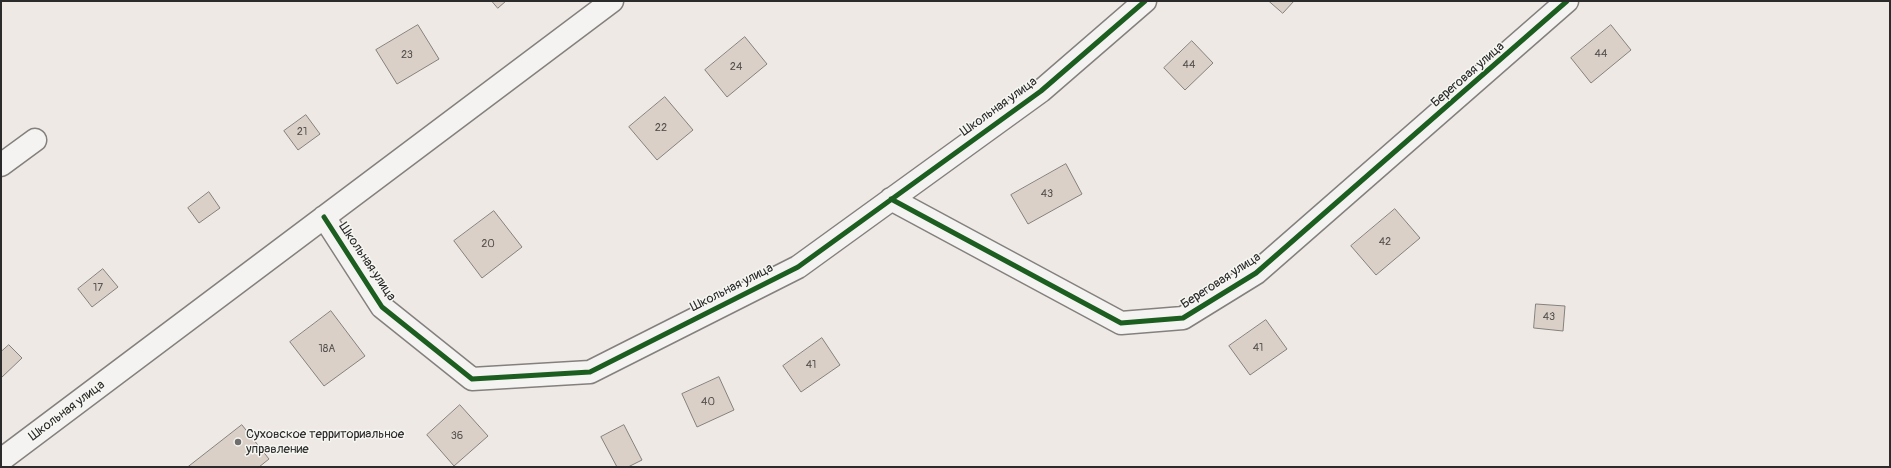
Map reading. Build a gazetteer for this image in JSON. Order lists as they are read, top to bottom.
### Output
{
  "streets": {
    "street": ["Береговая улица", "Школьная улица"]
  },
  "crossings": [
    ["Береговая улица", "Школьная улица"]
  ],
  "places": ["Суховское территориальное управление"],
  "house_numbers": [
    "44",
    "23",
    "44",
    "24",
    "22",
    "21",
    "43",
    "42",
    "20",
    "17",
    "43",
    "41",
    "18А",
    "41",
    "40",
    "36"
  ]
}
